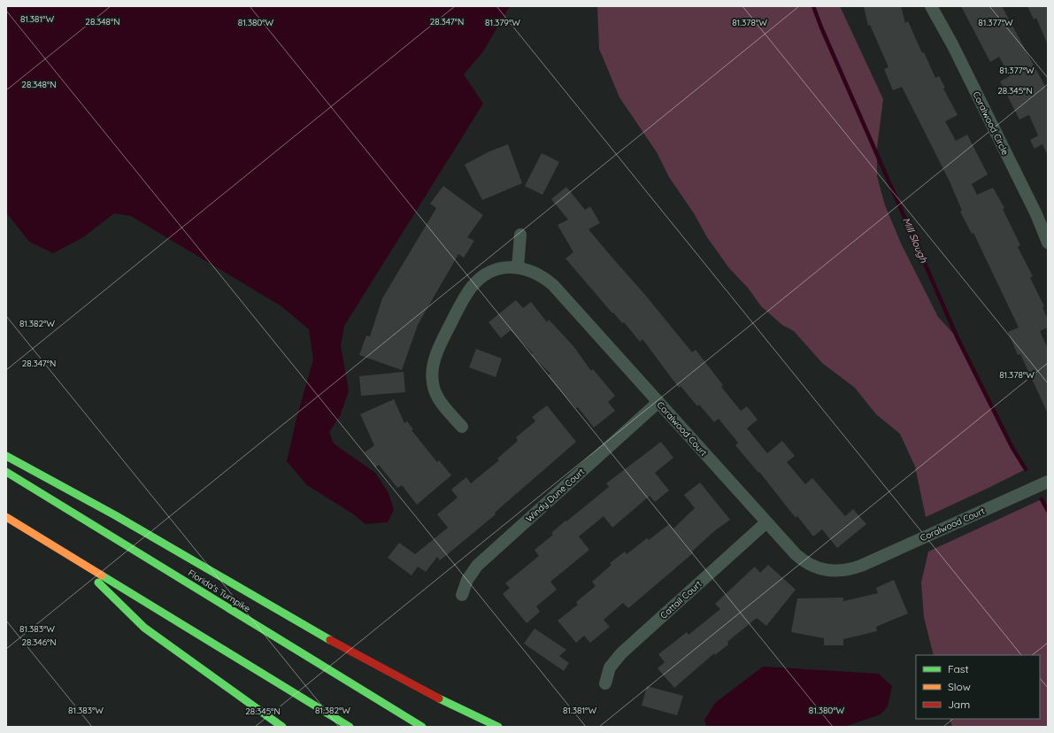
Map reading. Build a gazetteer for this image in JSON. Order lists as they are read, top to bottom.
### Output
{
  "streets": {
    "highway": ["Florida's Turnpike"],
    "street": [
      "Coralwood Circle",
      "Coralwood Court",
      "Windy Dune Court",
      "Cattail Court"
    ]
  },
  "crossings": [
    ["Coralwood Court", "Windy Dune Court"],
    ["Coralwood Court", "Cattail Court"]
  ],
  "water": ["Mill Slough"],
  "legend": ["Fast", "Slow", "Jam"],
  "coordinates": [
    "81.381°W",
    "28.348°N",
    "28.347°N",
    "81.378°W",
    "81.380°W",
    "81.379°W",
    "81.377°W",
    "28.345°N",
    "81.382°W",
    "81.383°W",
    "28.346°N"
  ]
}
